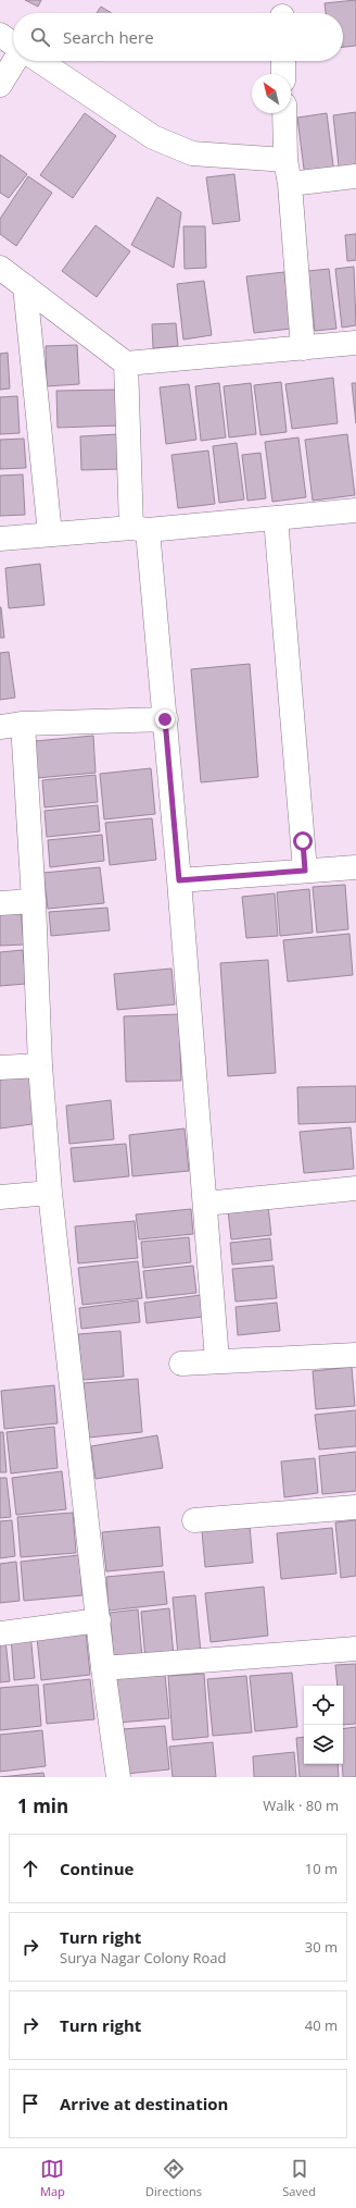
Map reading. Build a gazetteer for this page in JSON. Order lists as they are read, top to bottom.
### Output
{
  "north": "top left",
  "page": {
    "search": "Search here",
    "heading": ["1 min", "Walk · 80 m"],
    "list": [
      ["Continue", "10 m"],
      ["Turn right", "Surya Nagar Colony Road", "30 m"],
      ["Turn right", "40 m"],
      "Arrive at destination"
    ],
    "nav": ["Map", "Directions", "Saved"]
  }
}
